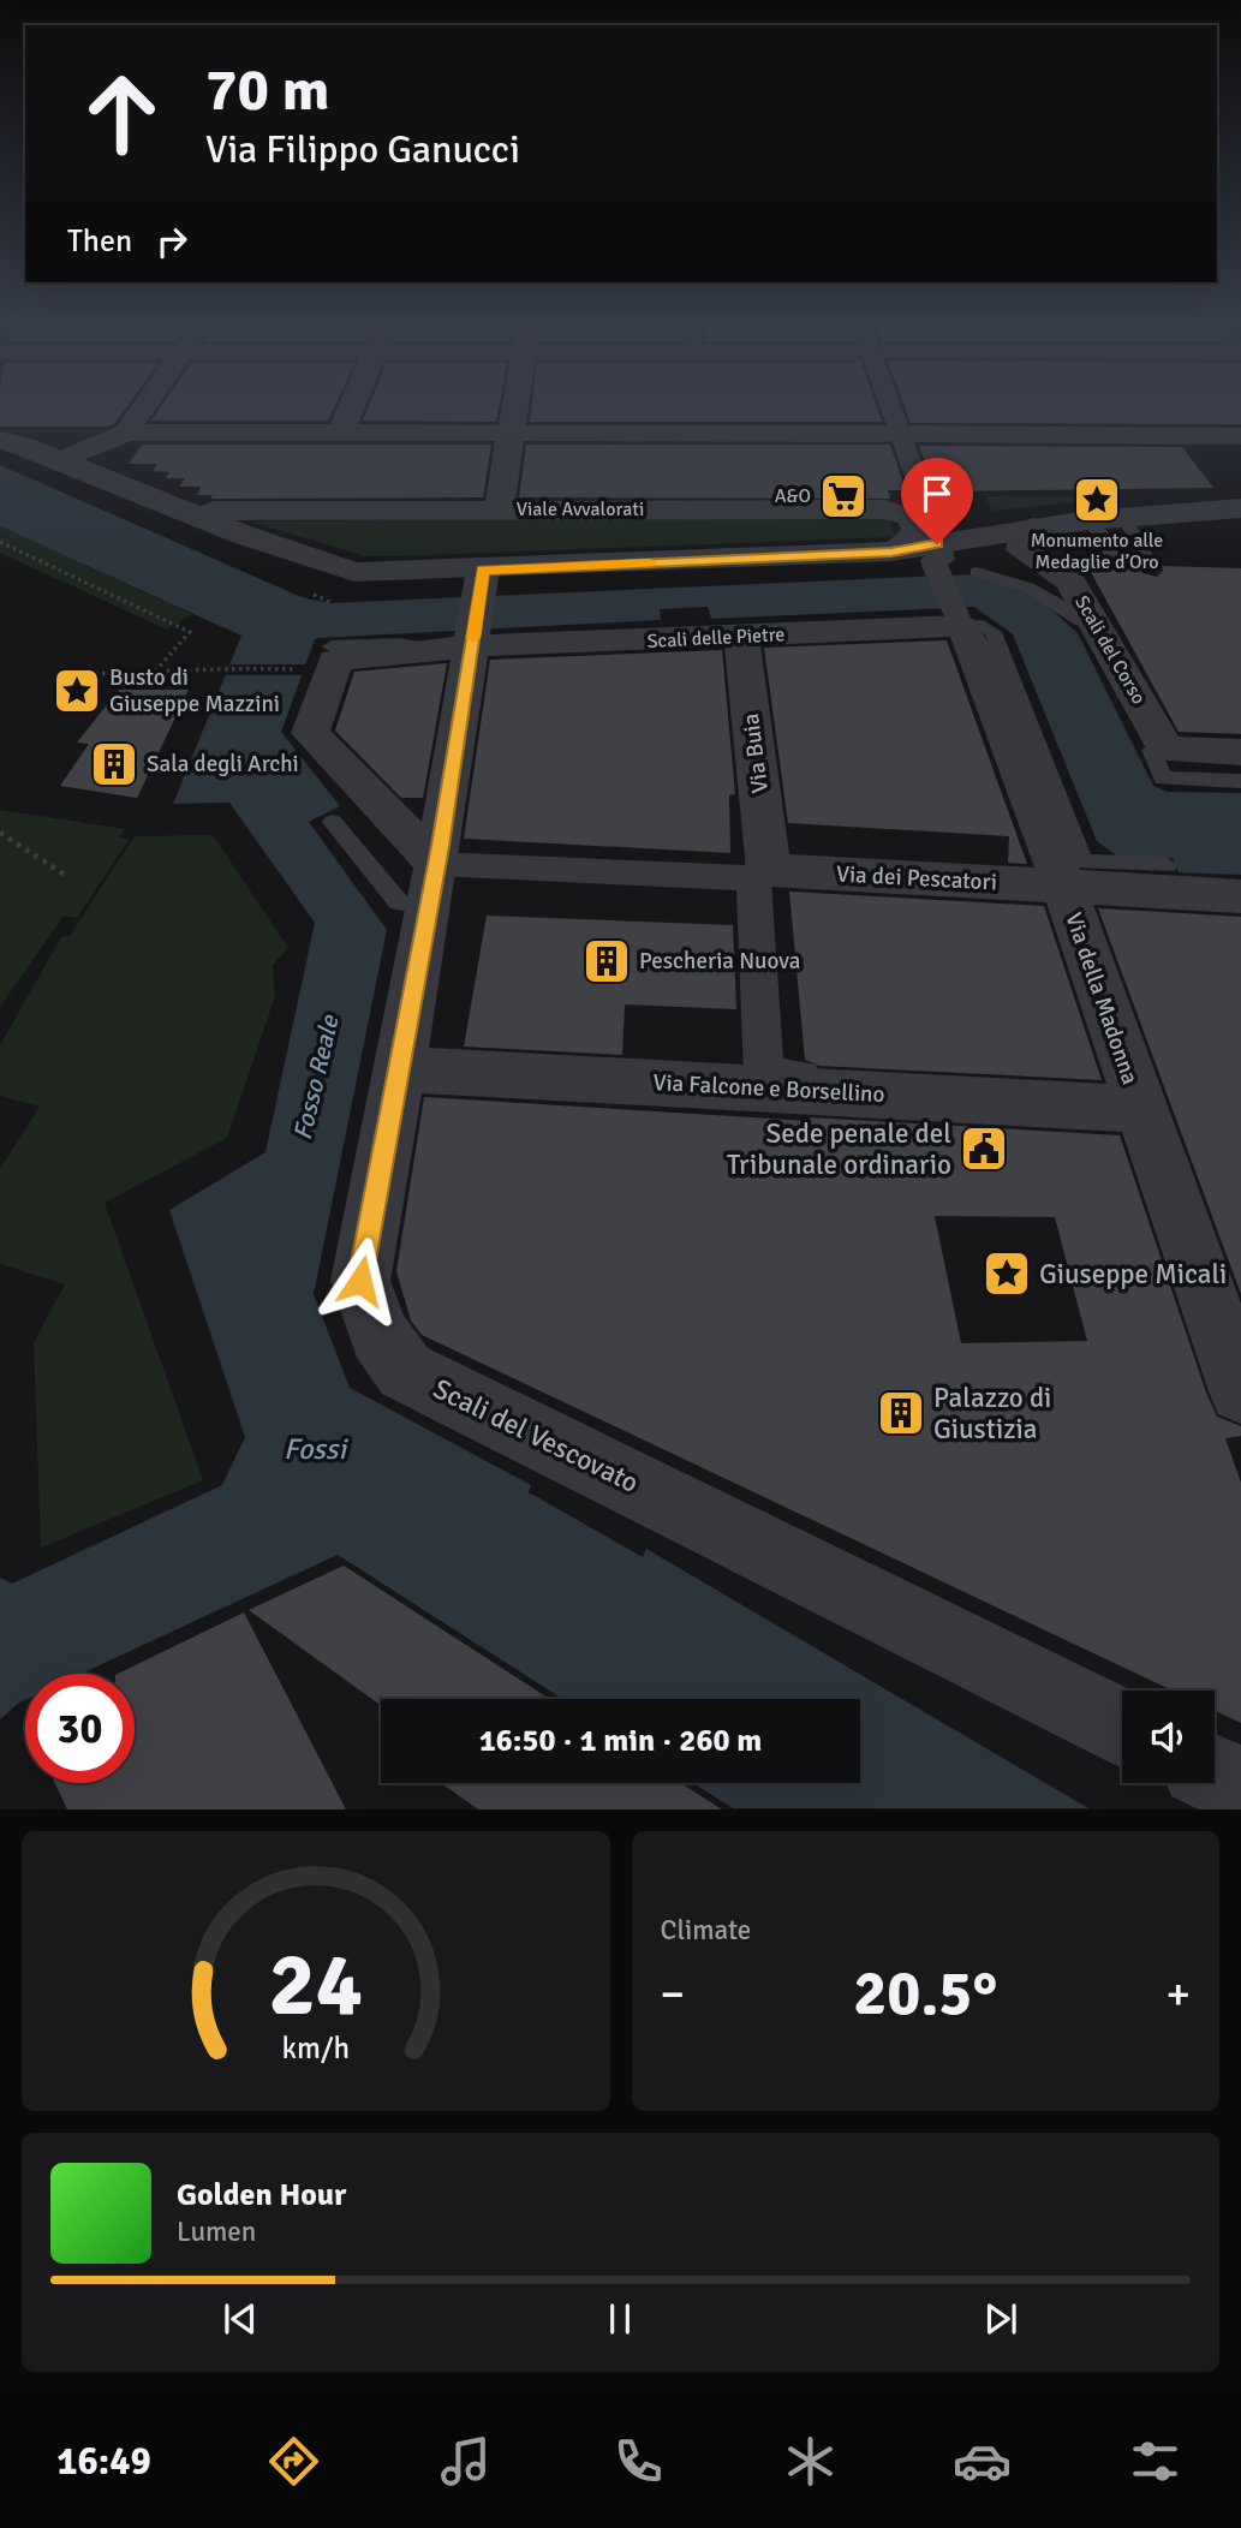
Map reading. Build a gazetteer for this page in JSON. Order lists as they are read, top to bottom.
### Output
{
  "streets": {
    "street": [
      "Viale Avvalorati",
      "Scali delle Pietre",
      "Scali del Corso",
      "Via Buia",
      "Via dei Pescatori",
      "Via della Madonna",
      "Via Falcone e Borsellino",
      "Scali del Vescovato"
    ]
  },
  "crossings": [
    ["Scali delle Pietre", "Via Buia"],
    ["Scali delle Pietre", "Via della Madonna"],
    ["Scali delle Pietre", "Scali del Vescovato"],
    ["Via Buia", "Via dei Pescatori"],
    ["Via dei Pescatori", "Via della Madonna"],
    ["Via della Madonna", "Via Falcone e Borsellino"],
    ["Via Falcone e Borsellino", "Scali del Vescovato"]
  ],
  "water": ["Fosso Reale", "Fossi"],
  "places": {
    "supermarket": ["A&O"],
    "place": ["Monumento alle Medaglie d’Oro", "Busto di Giuseppe Mazzini", "Giuseppe Micali"],
    "building": ["Sala degli Archi", "Pescheria Nuova", "Palazzo di Giustizia"],
    "public building": ["Sede penale del Tribunale ordinario"]
  },
  "page": {
    "turn": ["70 m", "Via Filippo Ganucci"],
    "then": "Then",
    "limit": "30",
    "trip": "16:50 · 1 min · 260 m",
    "tile": "Climate",
    "heat": ["−", "20.5°", "+"],
    "song": ["Golden Hour", "Lumen"],
    "tabs": "16:49",
    "gauge": ["24", "km/h"]
  }
}
